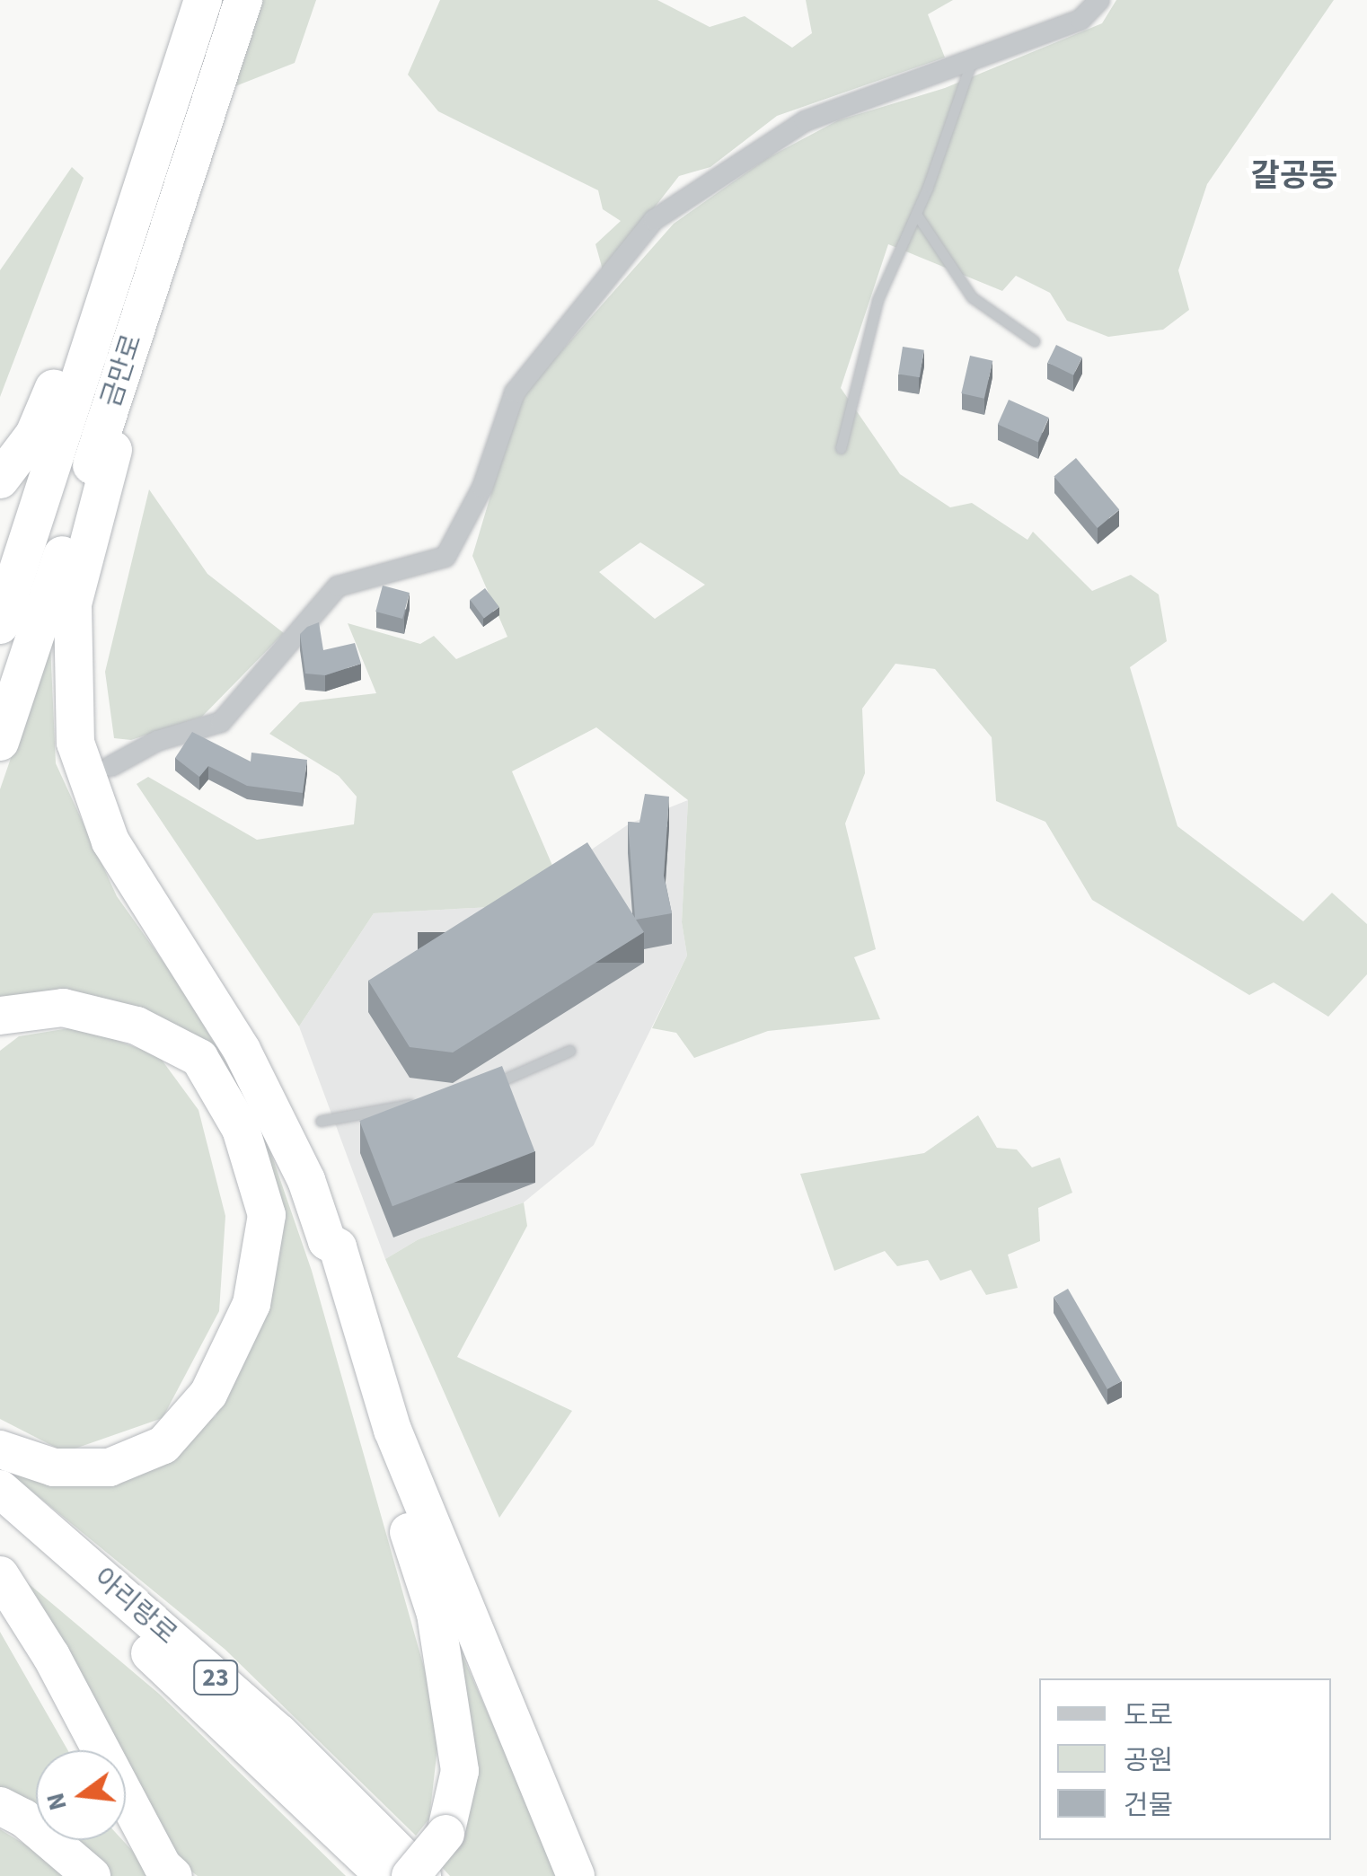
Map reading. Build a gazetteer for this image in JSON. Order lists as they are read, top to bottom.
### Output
{
  "streets": {
    "highway": ["금만로", "아리랑로", "23"]
  },
  "districts": ["갈공동"],
  "legend": ["도로", "공원", "건물"],
  "north": "left"
}
